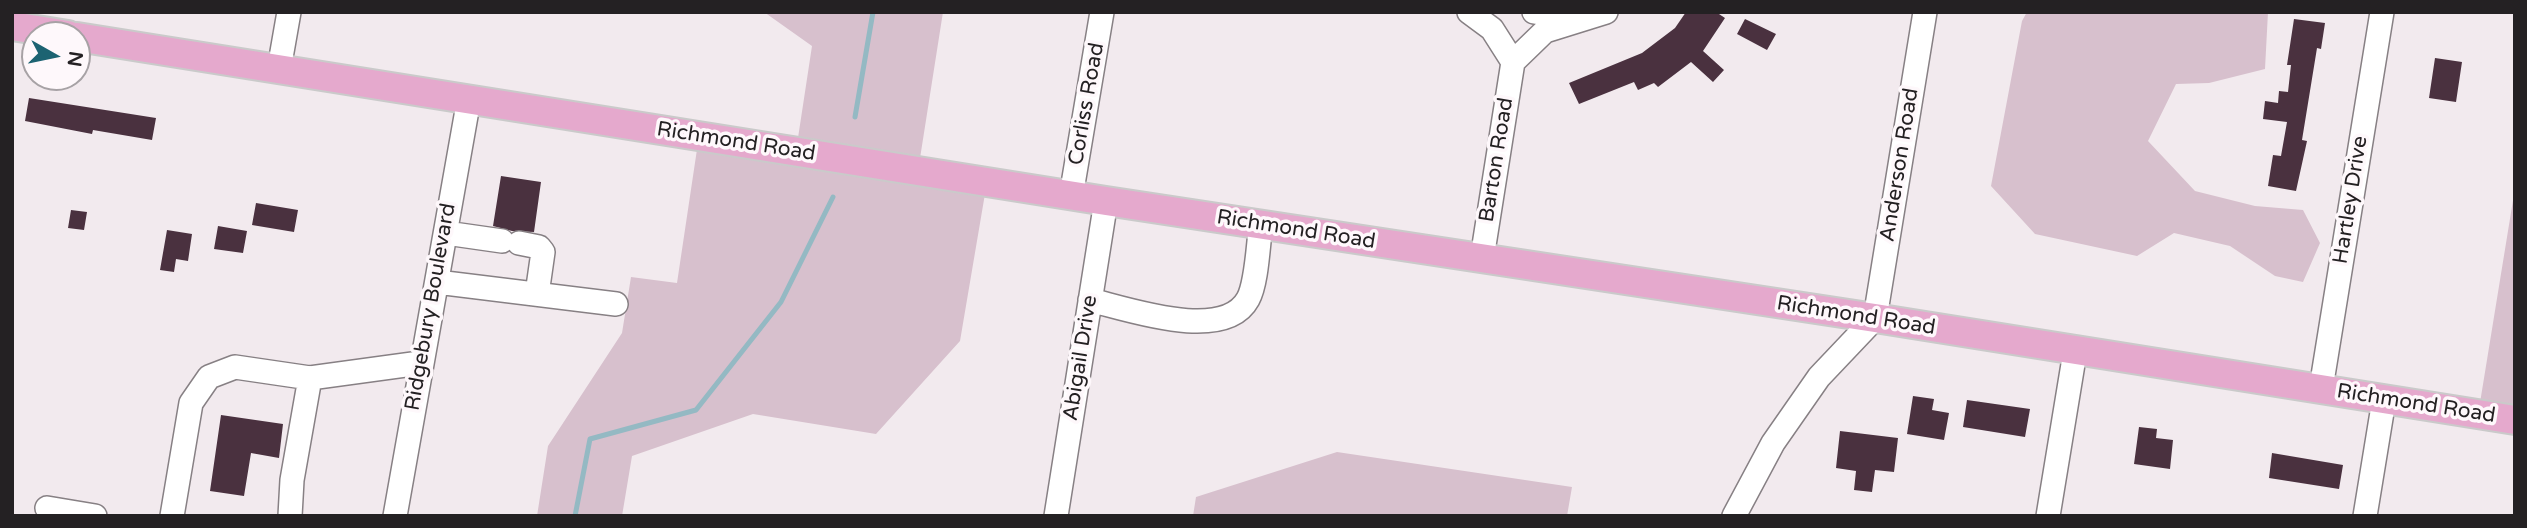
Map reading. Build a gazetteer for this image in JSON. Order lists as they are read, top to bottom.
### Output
{
  "streets": {
    "main road": ["Richmond Road"],
    "street": [
      "Corliss Road",
      "Barton Road",
      "Anderson Road",
      "Hartley Drive",
      "Ridgebury Boulevard",
      "Abigail Drive"
    ]
  },
  "crossings": [
    ["Corliss Road", "Richmond Road"],
    ["Richmond Road", "Barton Road"],
    ["Richmond Road", "Anderson Road"],
    ["Richmond Road", "Hartley Drive"],
    ["Richmond Road", "Ridgebury Boulevard"],
    ["Richmond Road", "Abigail Drive"]
  ],
  "north": "right"
}
